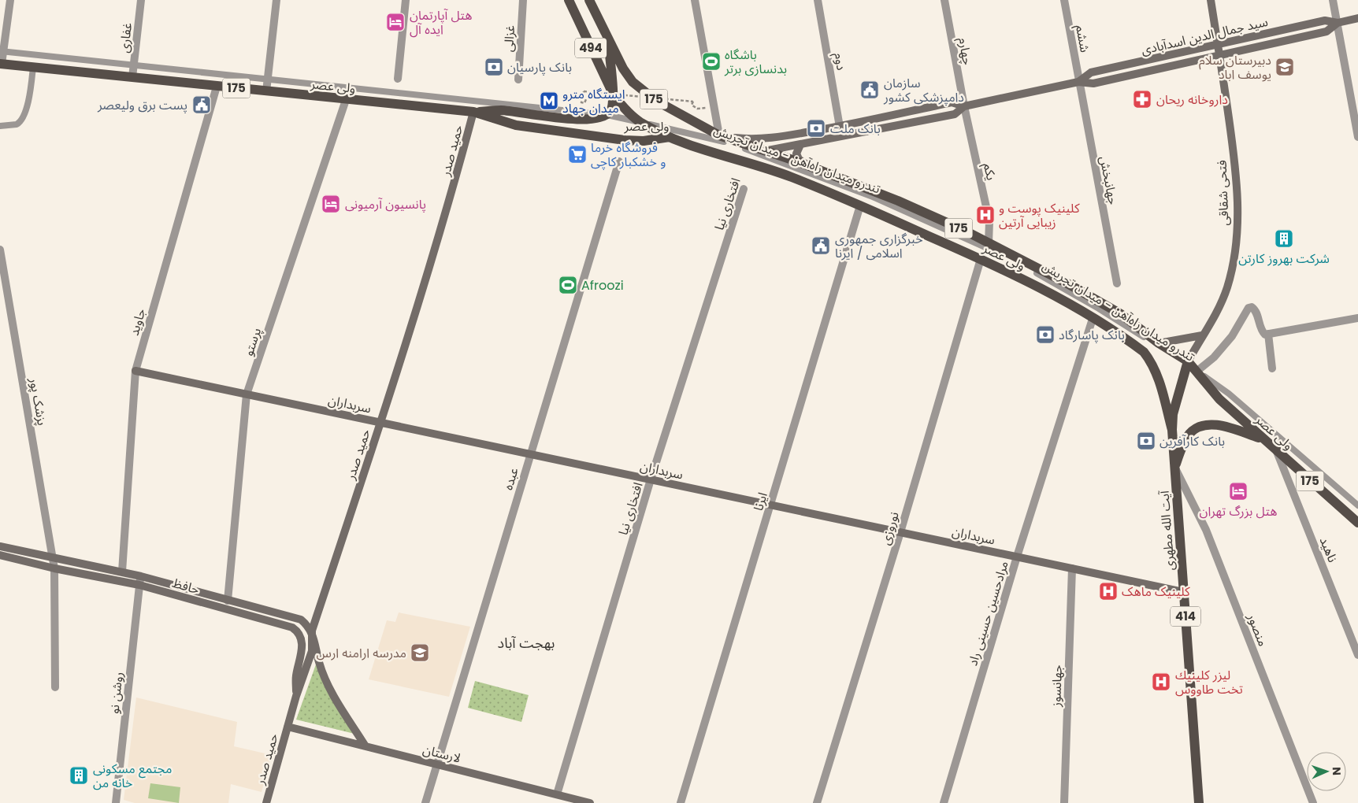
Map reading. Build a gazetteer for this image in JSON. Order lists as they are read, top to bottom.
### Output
{
  "streets": {
    "main road": [
      "سید جمال الدین اسدآبادی",
      "494",
      "ولی عصر",
      "175",
      "حمید صدر",
      "فتحی شقاقی",
      "سربداران",
      "آیت الله مطهری",
      "حافظ",
      "414",
      "لارستان"
    ],
    "street": [
      "غفاری",
      "غزالی",
      "ششم",
      "چهارم",
      "دوم",
      "یکم",
      "جهانبخش",
      "افتخاری نیا",
      "جاوید",
      "پرستو",
      "پزشک پور",
      "عبده",
      "ايرنا",
      "نوروزی",
      "ناهید",
      "مرادحسین حسینی راد",
      "منصور",
      "جهانسوز",
      "روشن نو"
    ],
    "lane": ["تندرو میدان راه‌آهن - میدان تجریش"]
  },
  "crossings": [
    ["سید جمال الدین اسدآبادی", "ششم"],
    ["سید جمال الدین اسدآبادی", "چهارم"],
    ["سید جمال الدین اسدآبادی", "ولی عصر"],
    ["سید جمال الدین اسدآبادی", "تندرو میدان راه‌آهن - میدان تجریش"],
    ["سید جمال الدین اسدآبادی", "یکم"],
    ["سید جمال الدین اسدآبادی", "جهانبخش"],
    ["سید جمال الدین اسدآبادی", "فتحی شقاقی"],
    ["غفاری", "ولی عصر"],
    ["غفاری", "تندرو میدان راه‌آهن - میدان تجریش"],
    ["ششم", "جهانبخش"],
    ["494", "ولی عصر"],
    ["494", "تندرو میدان راه‌آهن - میدان تجریش"],
    ["چهارم", "یکم"],
    ["ولی عصر", "حمید صدر"],
    ["ولی عصر", "تندرو میدان راه‌آهن - میدان تجریش"],
    ["ولی عصر", "یکم"],
    ["ولی عصر", "فتحی شقاقی"],
    ["ولی عصر", "جاوید"],
    ["ولی عصر", "پرستو"],
    ["ولی عصر", "ايرنا"],
    ["ولی عصر", "نوروزی"],
    ["ولی عصر", "آیت الله مطهری"],
    ["ولی عصر", "ناهید"],
    ["ولی عصر", "مرادحسین حسینی راد"],
    ["حمید صدر", "سربداران"],
    ["حمید صدر", "حافظ"],
    ["حمید صدر", "لارستان"],
    ["تندرو میدان راه‌آهن - میدان تجریش", "فتحی شقاقی"],
    ["فتحی شقاقی", "آیت الله مطهری"],
    ["افتخاری نیا", "سربداران"],
    ["افتخاری نیا", "لارستان"],
    ["جاوید", "سربداران"],
    ["جاوید", "حافظ"],
    ["پرستو", "سربداران"],
    ["پرستو", "حافظ"],
    ["پزشک پور", "حافظ"],
    ["سربداران", "عبده"],
    ["سربداران", "ايرنا"],
    ["سربداران", "نوروزی"],
    ["سربداران", "آیت الله مطهری"],
    ["سربداران", "مرادحسین حسینی راد"],
    ["سربداران", "جهانسوز"],
    ["عبده", "لارستان"],
    ["آیت الله مطهری", "منصور"],
    ["حافظ", "روشن نو"]
  ],
  "districts": ["بهجت آباد"],
  "places": {
    "hotel": ["هتل آپارتمان ایده آل", "پانسیون آرمیونی", "هتل بزرگ تهران"],
    "sports": ["باشگاه بدنسازی برتر", "Afroozi"],
    "bank": [
      "بانک پارسیان",
      "بانک ملت",
      "بانک پاسارگاد",
      "بانک کارآفرین"
    ],
    "school or university": ["دبیرستان سلام یوسف اباد", "مدرسه ارامنه ارس"],
    "public building": ["سازمان دامپزشکی کشور", "پست برق ولیعصر", "خبرگزاری جمهوری اسلامی / ایرنا"],
    "pharmacy": ["داروخانه ریحان"],
    "metro station": ["ایستگاه مترو میدان جهاد"],
    "supermarket": ["فروشگاه خرما و خشکبار کاچی"],
    "hospital": ["کلینیک پوست و زیبایی آرتین", "کلینیک ماهک", "ليزر كلينيك تخت طاووس"],
    "building": ["شرکت بهروز کارتن", "مجتمع مسکونی خانه من"]
  },
  "north": "right"
}
